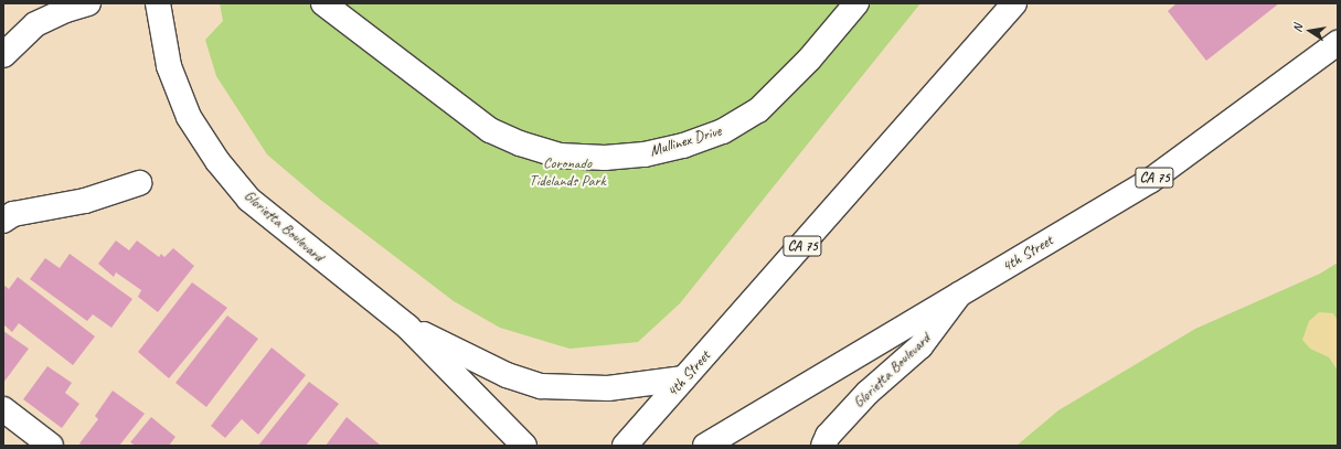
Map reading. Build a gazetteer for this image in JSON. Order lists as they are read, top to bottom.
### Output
{
  "streets": {
    "main road": [
      "Mullinex Drive",
      "CA 75",
      "Glorietta Boulevard",
      "4th Street"
    ]
  },
  "crossings": [
    ["Glorietta Boulevard", "4th Street"]
  ],
  "parks": ["Coronado Tidelands Park"],
  "north": "left"
}
